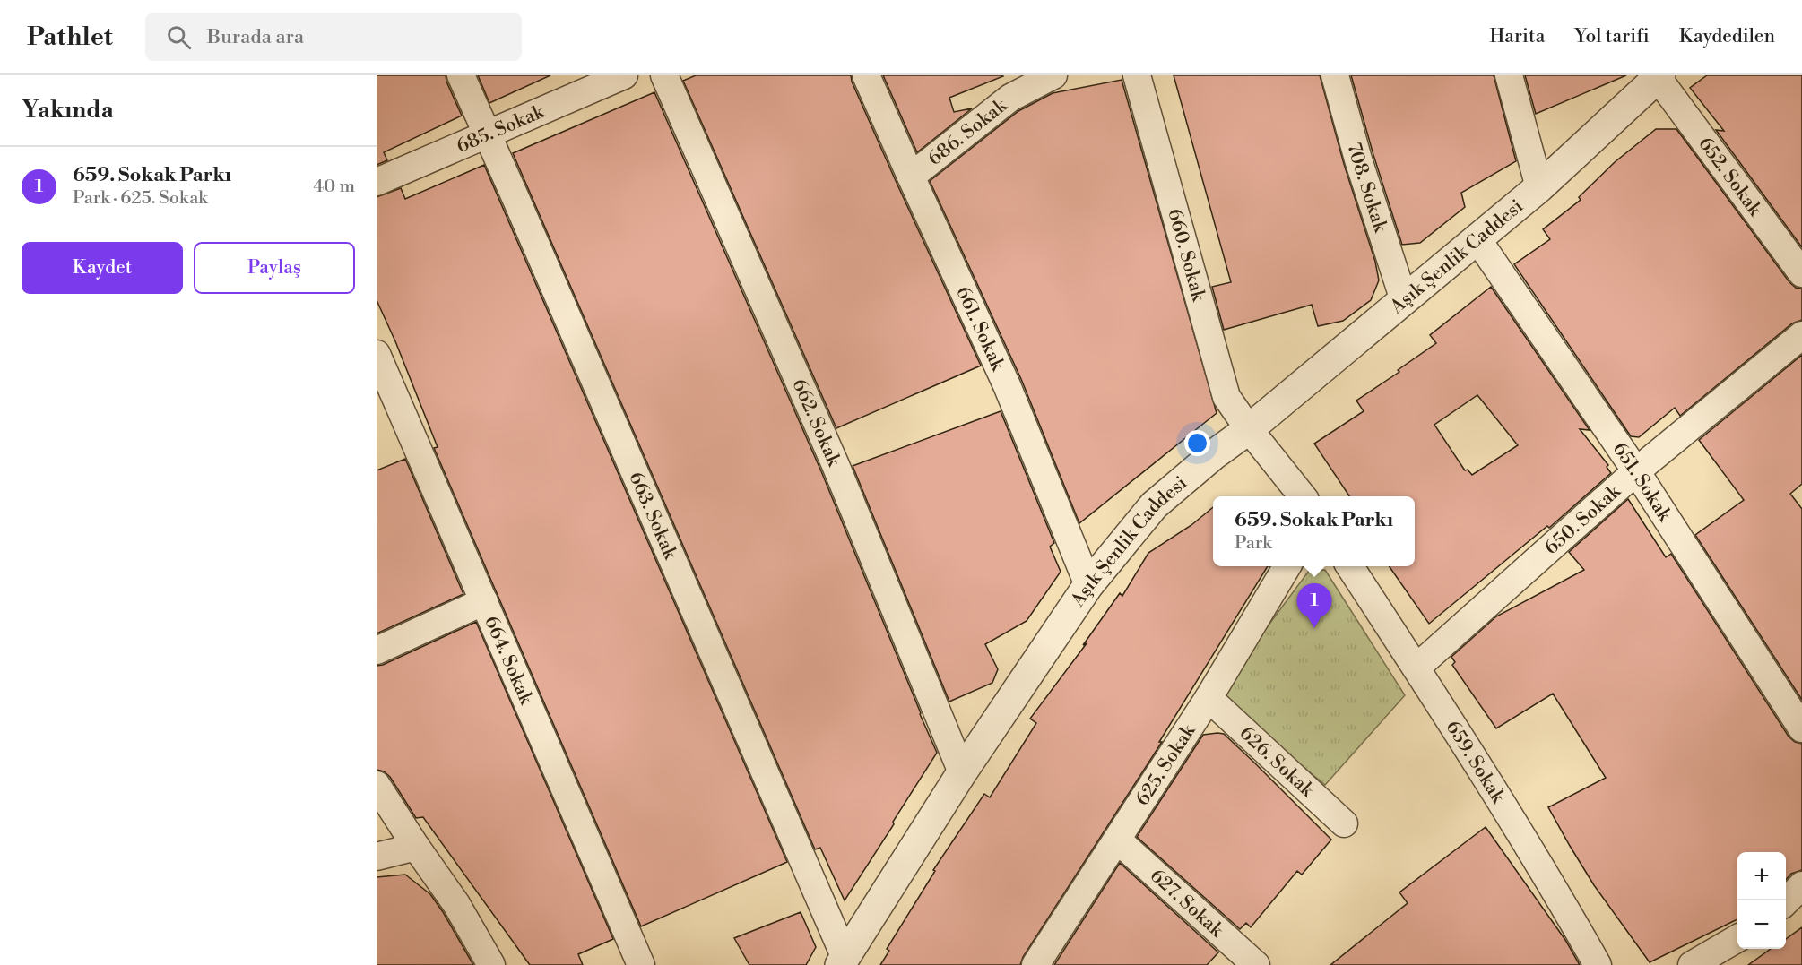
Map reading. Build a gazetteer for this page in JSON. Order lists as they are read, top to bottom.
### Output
{
  "streets": {
    "street": [
      "685. Sokak",
      "686. Sokak",
      "652. Sokak",
      "708. Sokak",
      "660. Sokak",
      "Aşık Şenlik Caddesi",
      "661. Sokak",
      "662. Sokak",
      "651. Sokak",
      "663. Sokak",
      "650. Sokak",
      "664. Sokak",
      "626. Sokak",
      "659. Sokak",
      "625. Sokak",
      "627. Sokak"
    ]
  },
  "crossings": [
    ["685. Sokak", "663. Sokak"],
    ["686. Sokak", "661. Sokak"],
    ["652. Sokak", "Aşık Şenlik Caddesi"],
    ["708. Sokak", "Aşık Şenlik Caddesi"],
    ["660. Sokak", "Aşık Şenlik Caddesi"],
    ["Aşık Şenlik Caddesi", "661. Sokak"],
    ["Aşık Şenlik Caddesi", "662. Sokak"],
    ["Aşık Şenlik Caddesi", "651. Sokak"],
    ["Aşık Şenlik Caddesi", "663. Sokak"],
    ["651. Sokak", "650. Sokak"],
    ["650. Sokak", "659. Sokak"],
    ["626. Sokak", "625. Sokak"],
    ["625. Sokak", "627. Sokak"]
  ],
  "page": {
    "header": "Pathlet",
    "search": "Burada ara",
    "nav": ["Harita", "Yol tarifi", "Kaydedilen"],
    "heading": "Yakında",
    "list": [
      {
        "mark": "1",
        "name": "659. Sokak Parkı",
        "note": "Park · 625. Sokak",
        "value": "40 m"
      }
    ],
    "buttons": ["Kaydet", "Paylaş"],
    "popup": ["659. Sokak Parkı", "Park"],
    "pins": "1",
    "map_buttons": ["+", "−"]
  }
}
